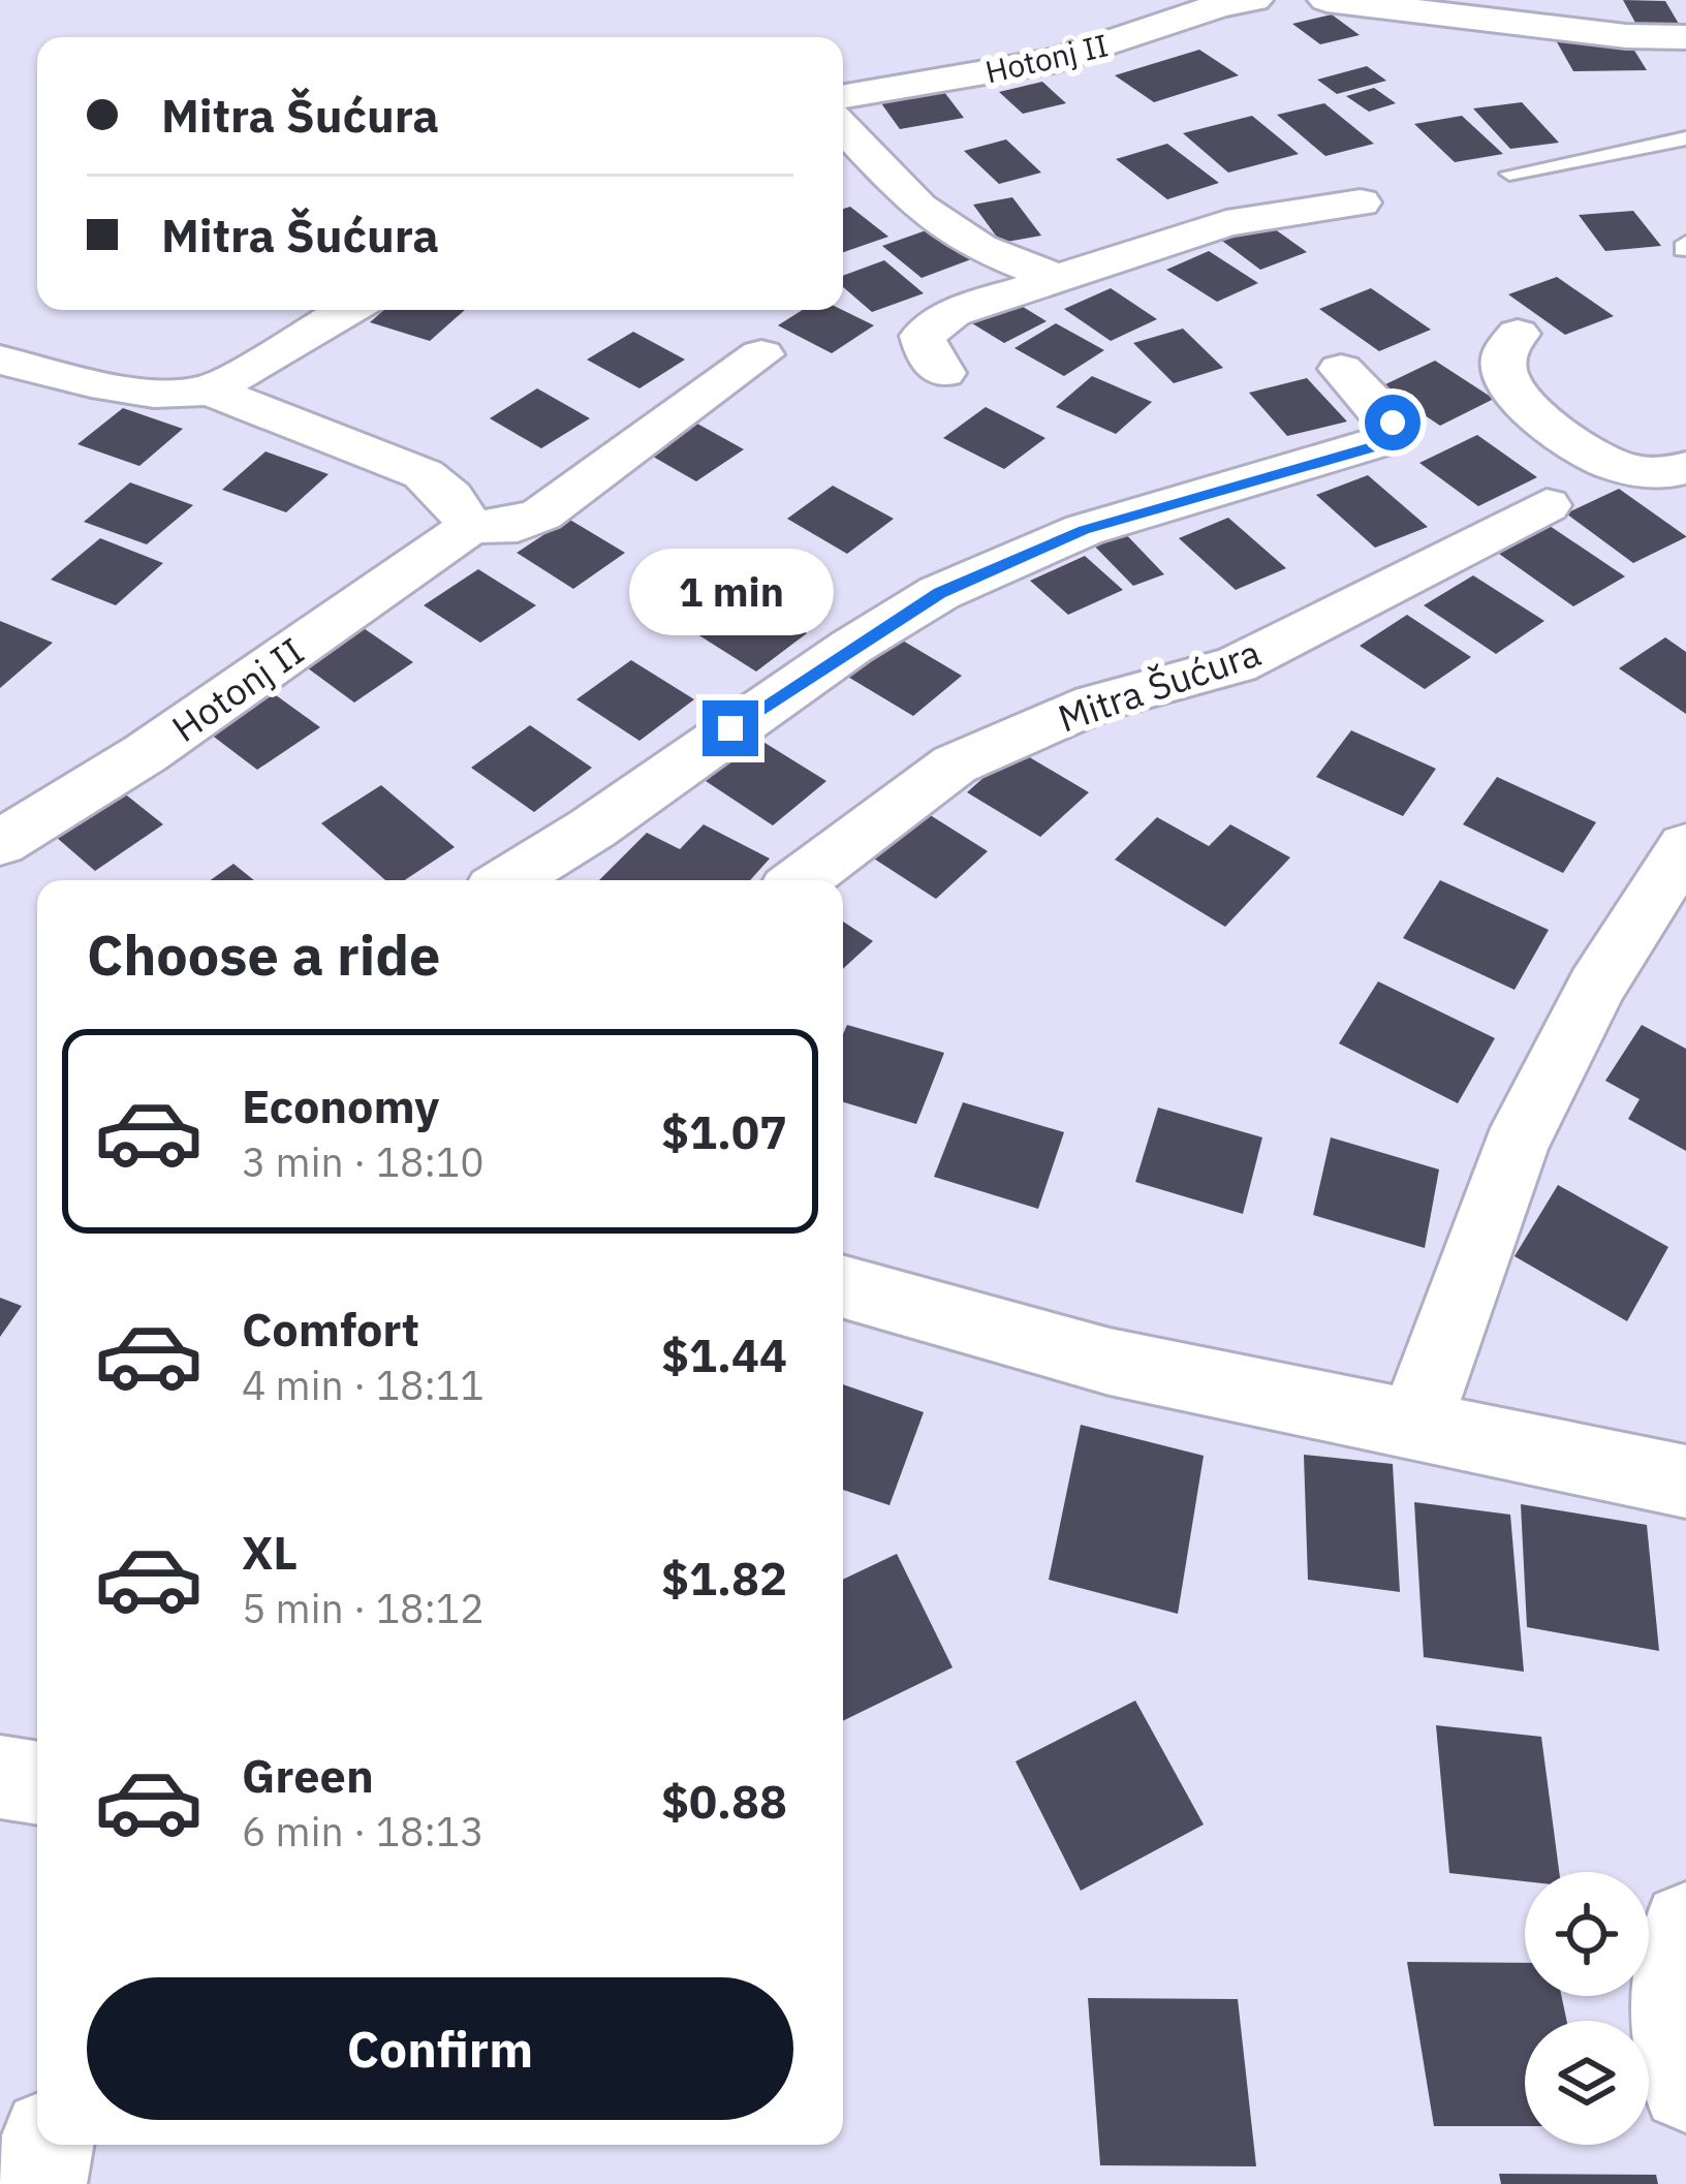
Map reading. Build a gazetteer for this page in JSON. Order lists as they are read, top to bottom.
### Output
{
  "streets": {
    "street": ["Hotonj II", "Mitra Šućura"]
  },
  "page": {
    "banner": ["Mitra Šućura", "Mitra Šućura"],
    "bubble": "1 min",
    "heading": "Choose a ride",
    "list": [
      {
        "name": "Economy",
        "note": "3 min · 18:10",
        "value": "$1.07"
      },
      {
        "name": "Comfort",
        "note": "4 min · 18:11",
        "value": "$1.44"
      },
      {
        "name": "XL",
        "note": "5 min · 18:12",
        "value": "$1.82"
      },
      {
        "name": "Green",
        "note": "6 min · 18:13",
        "value": "$0.88"
      }
    ],
    "buttons": "Confirm"
  }
}
